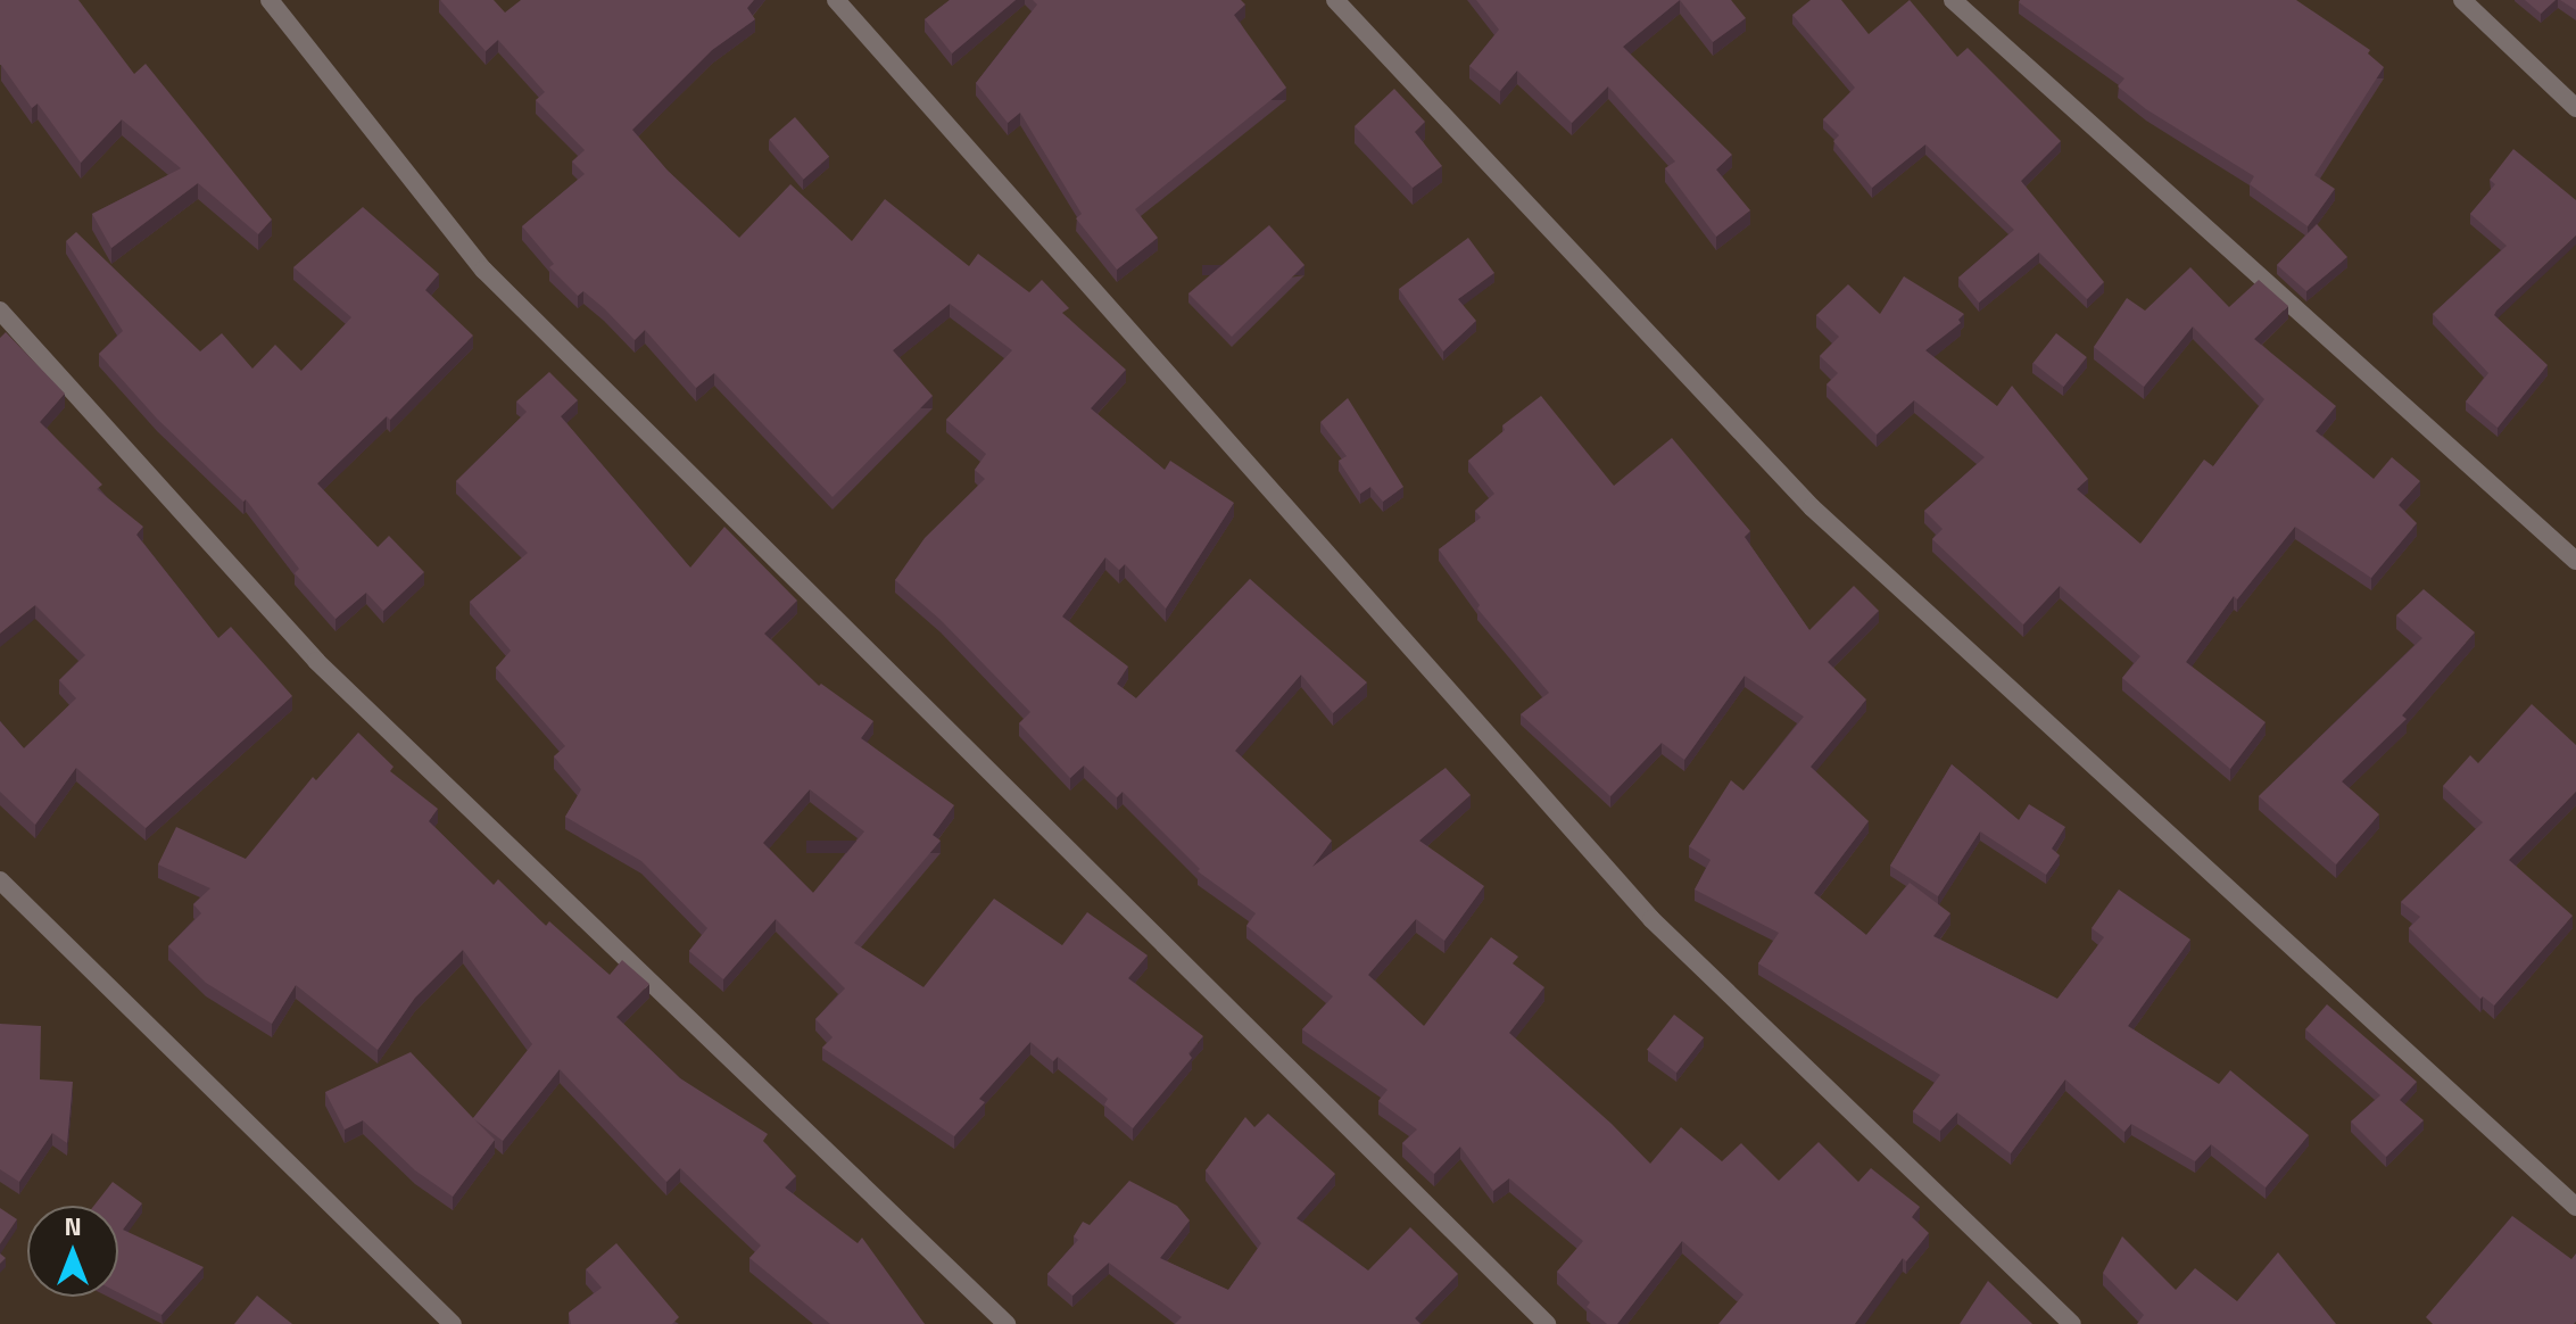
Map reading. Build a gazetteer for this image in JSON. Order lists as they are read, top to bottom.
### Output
{
  "north": "top"
}
